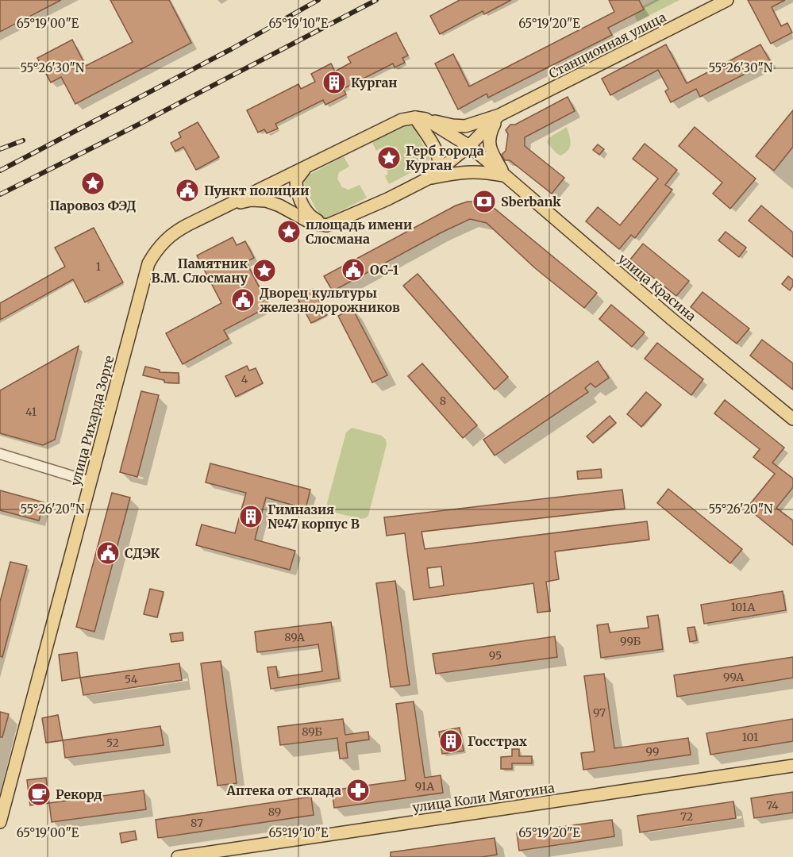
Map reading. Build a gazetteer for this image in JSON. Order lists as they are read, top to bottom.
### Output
{
  "streets": {
    "main road": [
      "Станционная улица",
      "улица Красина",
      "улица Рихарда Зорге",
      "улица Коли Мяготина"
    ]
  },
  "crossings": [
    ["Станционная улица", "улица Красина"]
  ],
  "places": {
    "building": ["Курган", "Гимназия №47 корпус В", "Госстрах"],
    "place": [
      "Герб города Курган",
      "Паровоз ФЭД",
      "площадь имени Слосмана",
      "Памятник В.М. Слосману"
    ],
    "public building": [
      "Пункт полиции",
      "ОС-1",
      "Дворец культуры железнодорожников",
      "СДЭК"
    ],
    "bank": ["Sberbank"],
    "pharmacy": ["Аптека от склада"],
    "cafe": ["Рекорд"]
  },
  "house_numbers": [
    "1",
    "4",
    "8",
    "41",
    "101А",
    "89А",
    "99Б",
    "95",
    "99А",
    "54",
    "97",
    "89Б",
    "101",
    "52",
    "99",
    "91А",
    "74",
    "89",
    "72",
    "87"
  ],
  "coordinates": [
    "65°19'00\"E",
    "65°19'10\"E",
    "65°19'20\"E",
    "55°26'30\"N",
    "55°26'20\"N"
  ]
}
